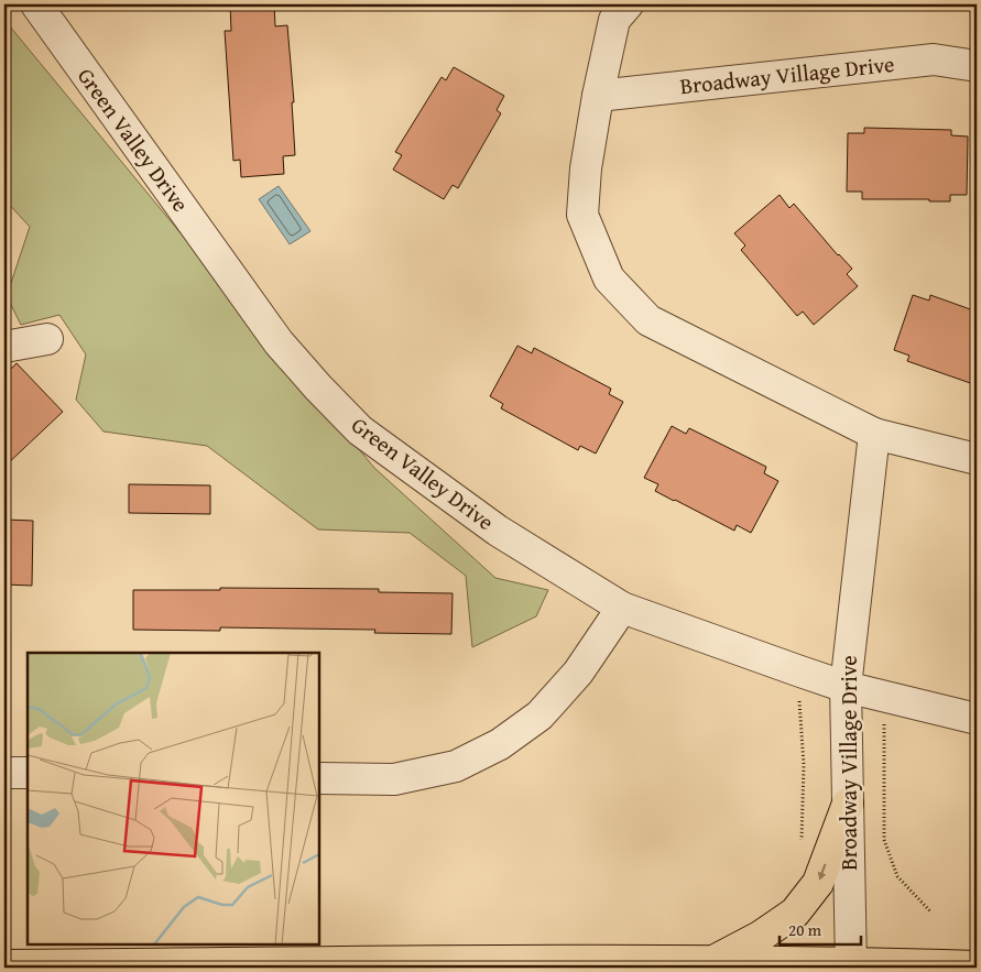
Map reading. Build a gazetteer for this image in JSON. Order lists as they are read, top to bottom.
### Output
{
  "streets": {
    "street": ["Broadway Village Drive", "Green Valley Drive"]
  },
  "crossings": [
    ["Broadway Village Drive", "Green Valley Drive"]
  ],
  "scale_bar": "20 m"
}
